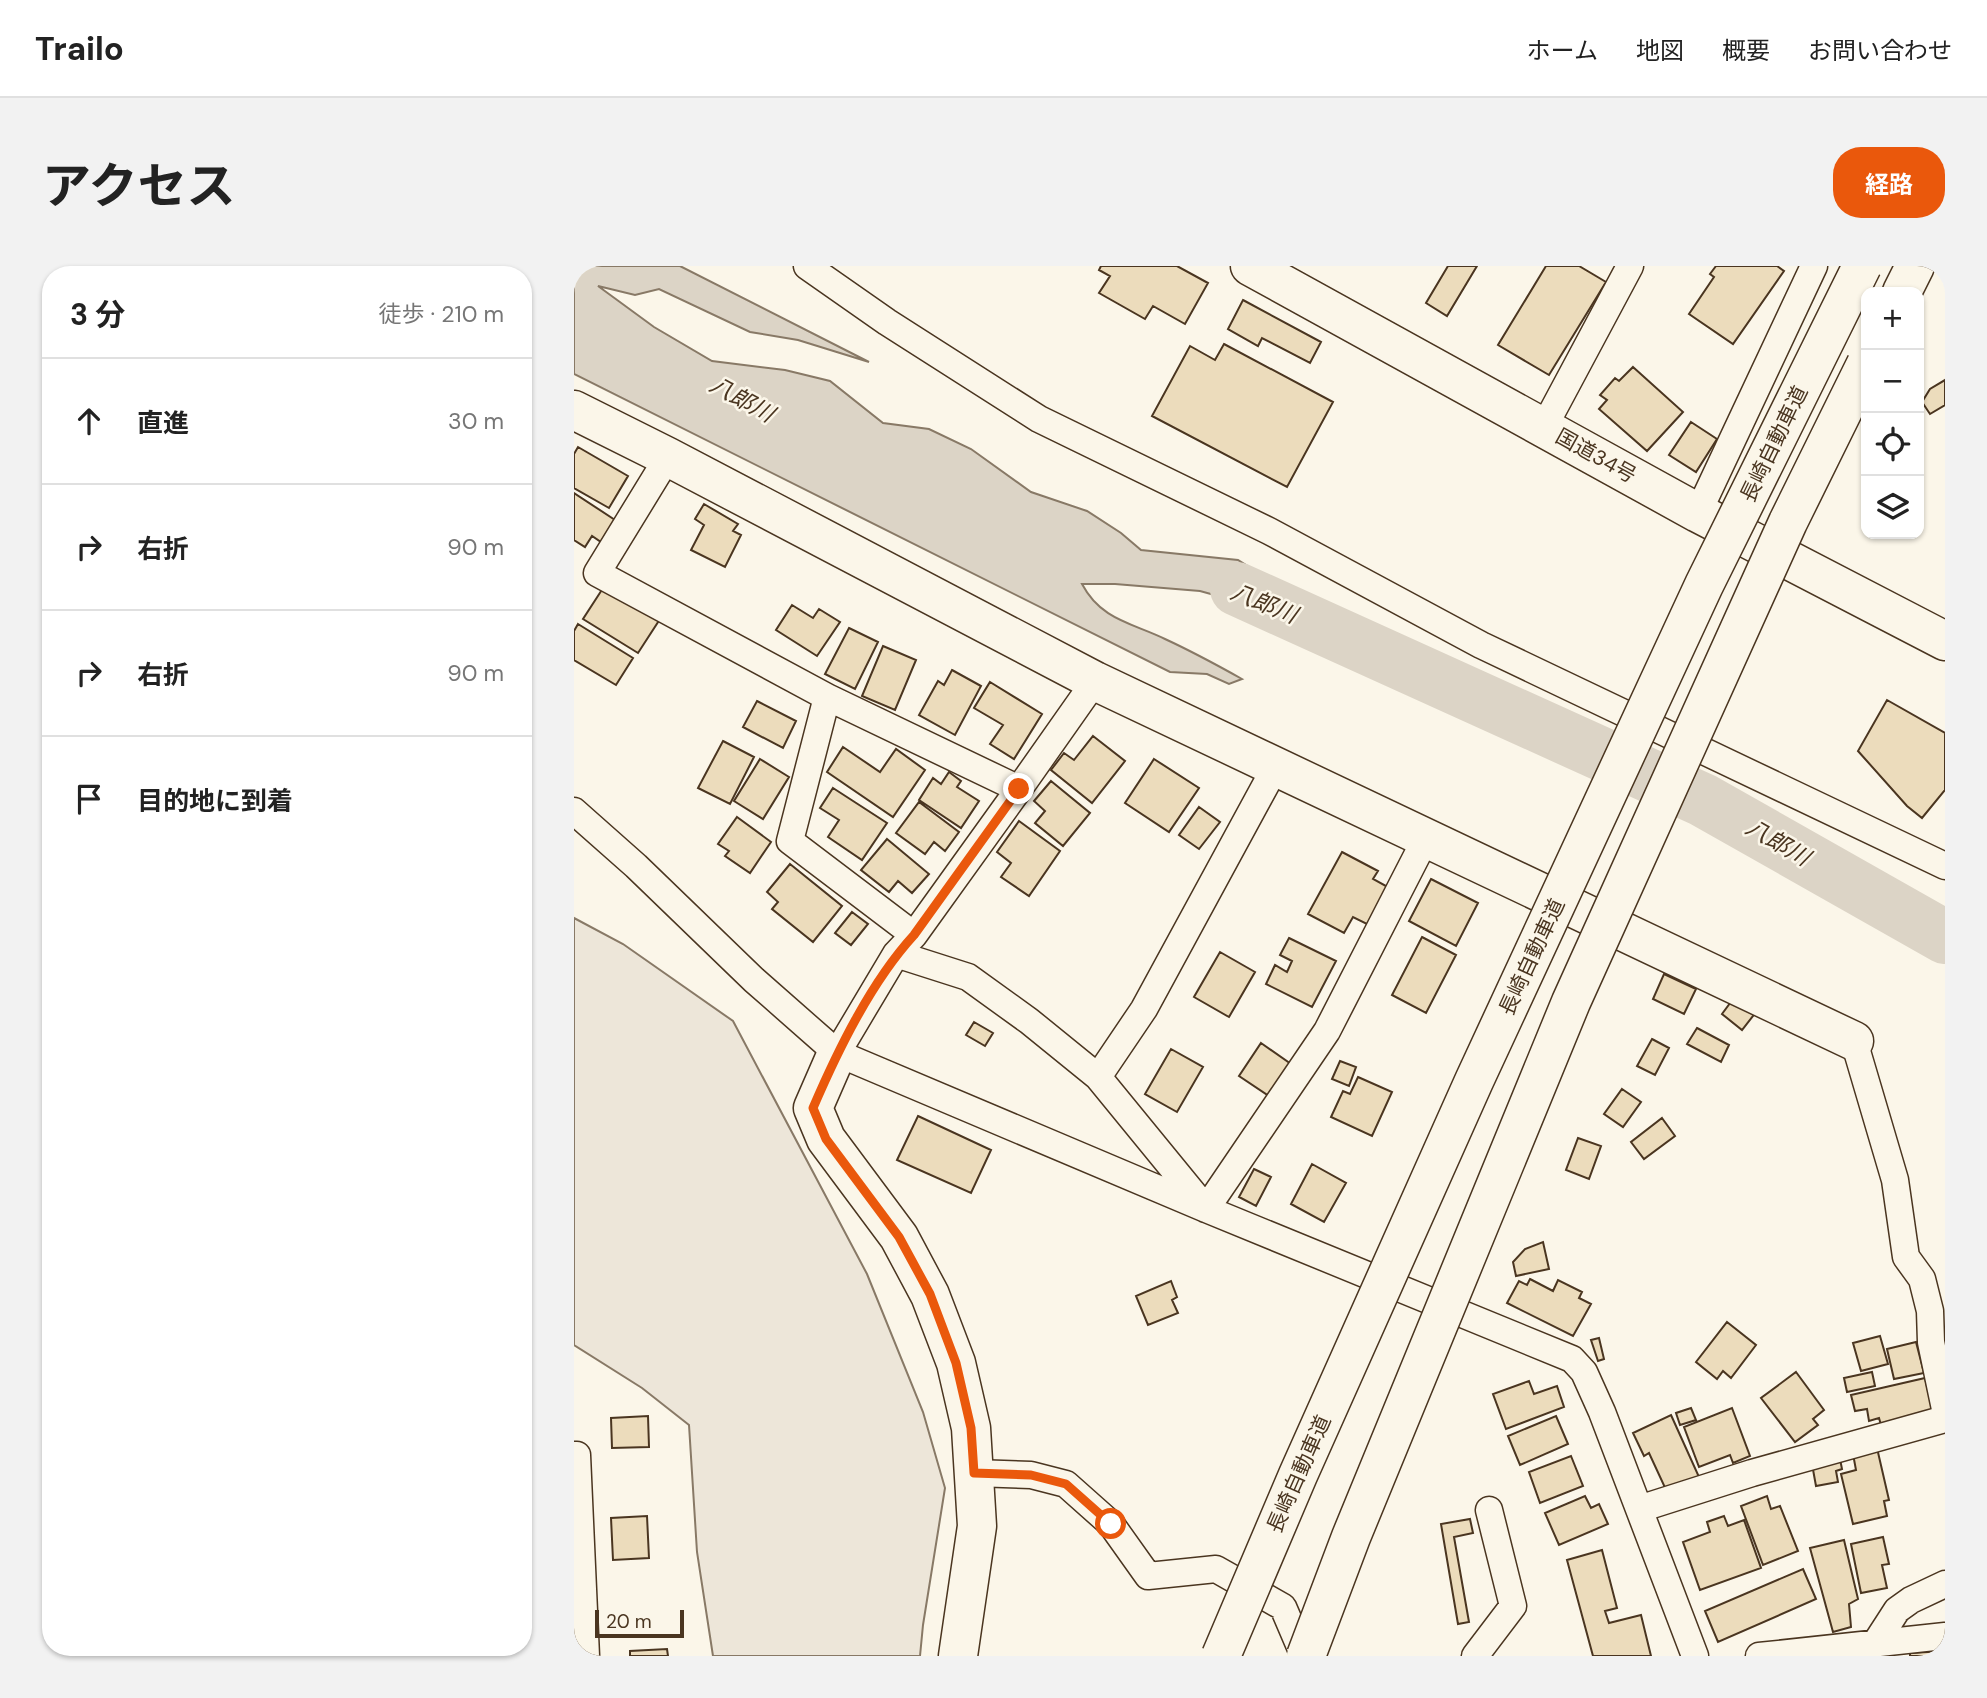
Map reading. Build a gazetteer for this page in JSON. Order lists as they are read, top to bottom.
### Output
{
  "streets": {
    "main road": ["長崎自動車道", "国道34号"]
  },
  "water": ["八郎川"],
  "scale_bar": "20 m",
  "page": {
    "header": "Trailo",
    "nav": [
      "ホーム",
      "地図",
      "概要",
      "お問い合わせ"
    ],
    "title": "アクセス",
    "buttons": "経路",
    "heading": ["3 分", "徒歩 · 210 m"],
    "map_buttons": ["+", "−"],
    "list": [
      ["直進", "30 m"],
      ["右折", "90 m"],
      ["右折", "90 m"],
      "目的地に到着"
    ],
    "scale": "20 m"
  }
}
